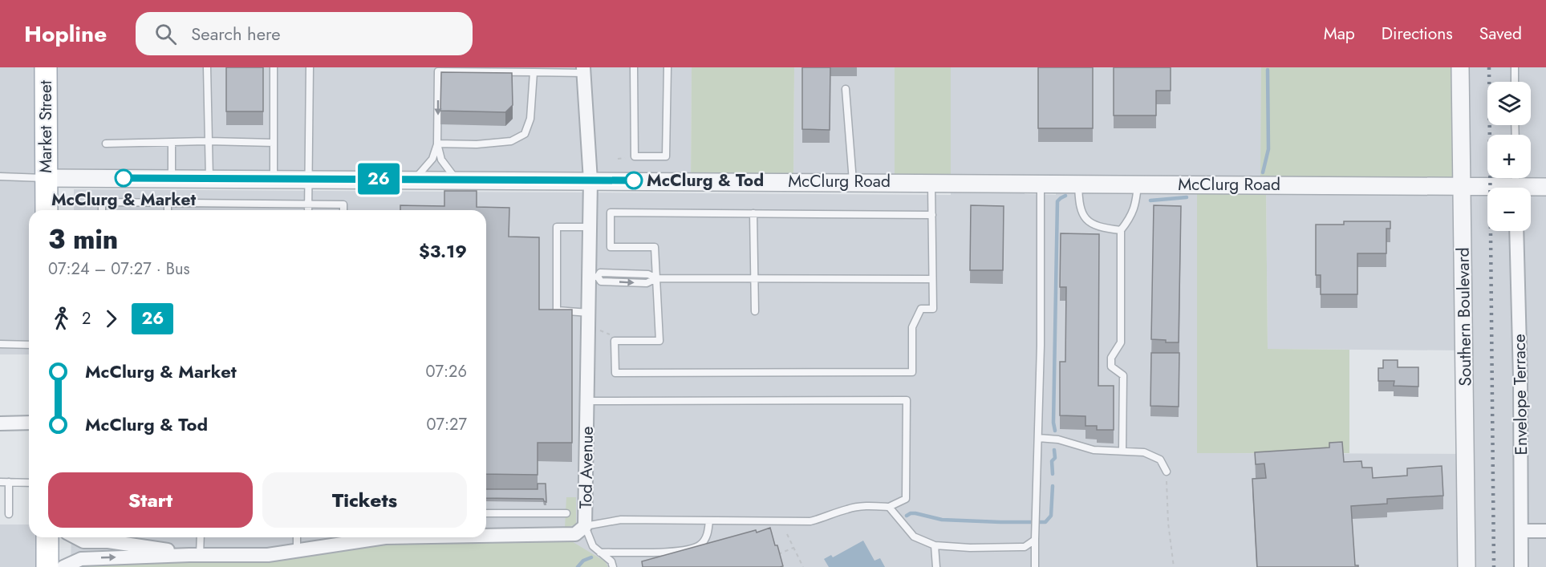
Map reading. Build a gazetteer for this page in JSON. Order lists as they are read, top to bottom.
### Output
{
  "streets": {
    "main road": ["Market Street"],
    "street": [
      "McClurg Road",
      "Southern Boulevard",
      "Envelope Terrace",
      "Tod Avenue"
    ]
  },
  "crossings": [
    ["Market Street", "McClurg Road"],
    ["McClurg Road", "Southern Boulevard"],
    ["McClurg Road", "Tod Avenue"]
  ],
  "places": ["McClurg & Market", "McClurg & Tod"],
  "lines": ["bus line 26"],
  "page": {
    "header": "Hopline",
    "search": "Search here",
    "nav": ["Map", "Directions", "Saved"],
    "on_map": "26",
    "map_buttons": ["+", "−"],
    "heading": ["3 min", "07:24 – 07:27 · Bus", "$3.19"],
    "legs": ["2", "26"],
    "list": [
      {
        "name": "McClurg & Market",
        "value": "07:26"
      },
      {
        "name": "McClurg & Tod",
        "value": "07:27"
      }
    ],
    "buttons": ["Start", "Tickets"]
  }
}
